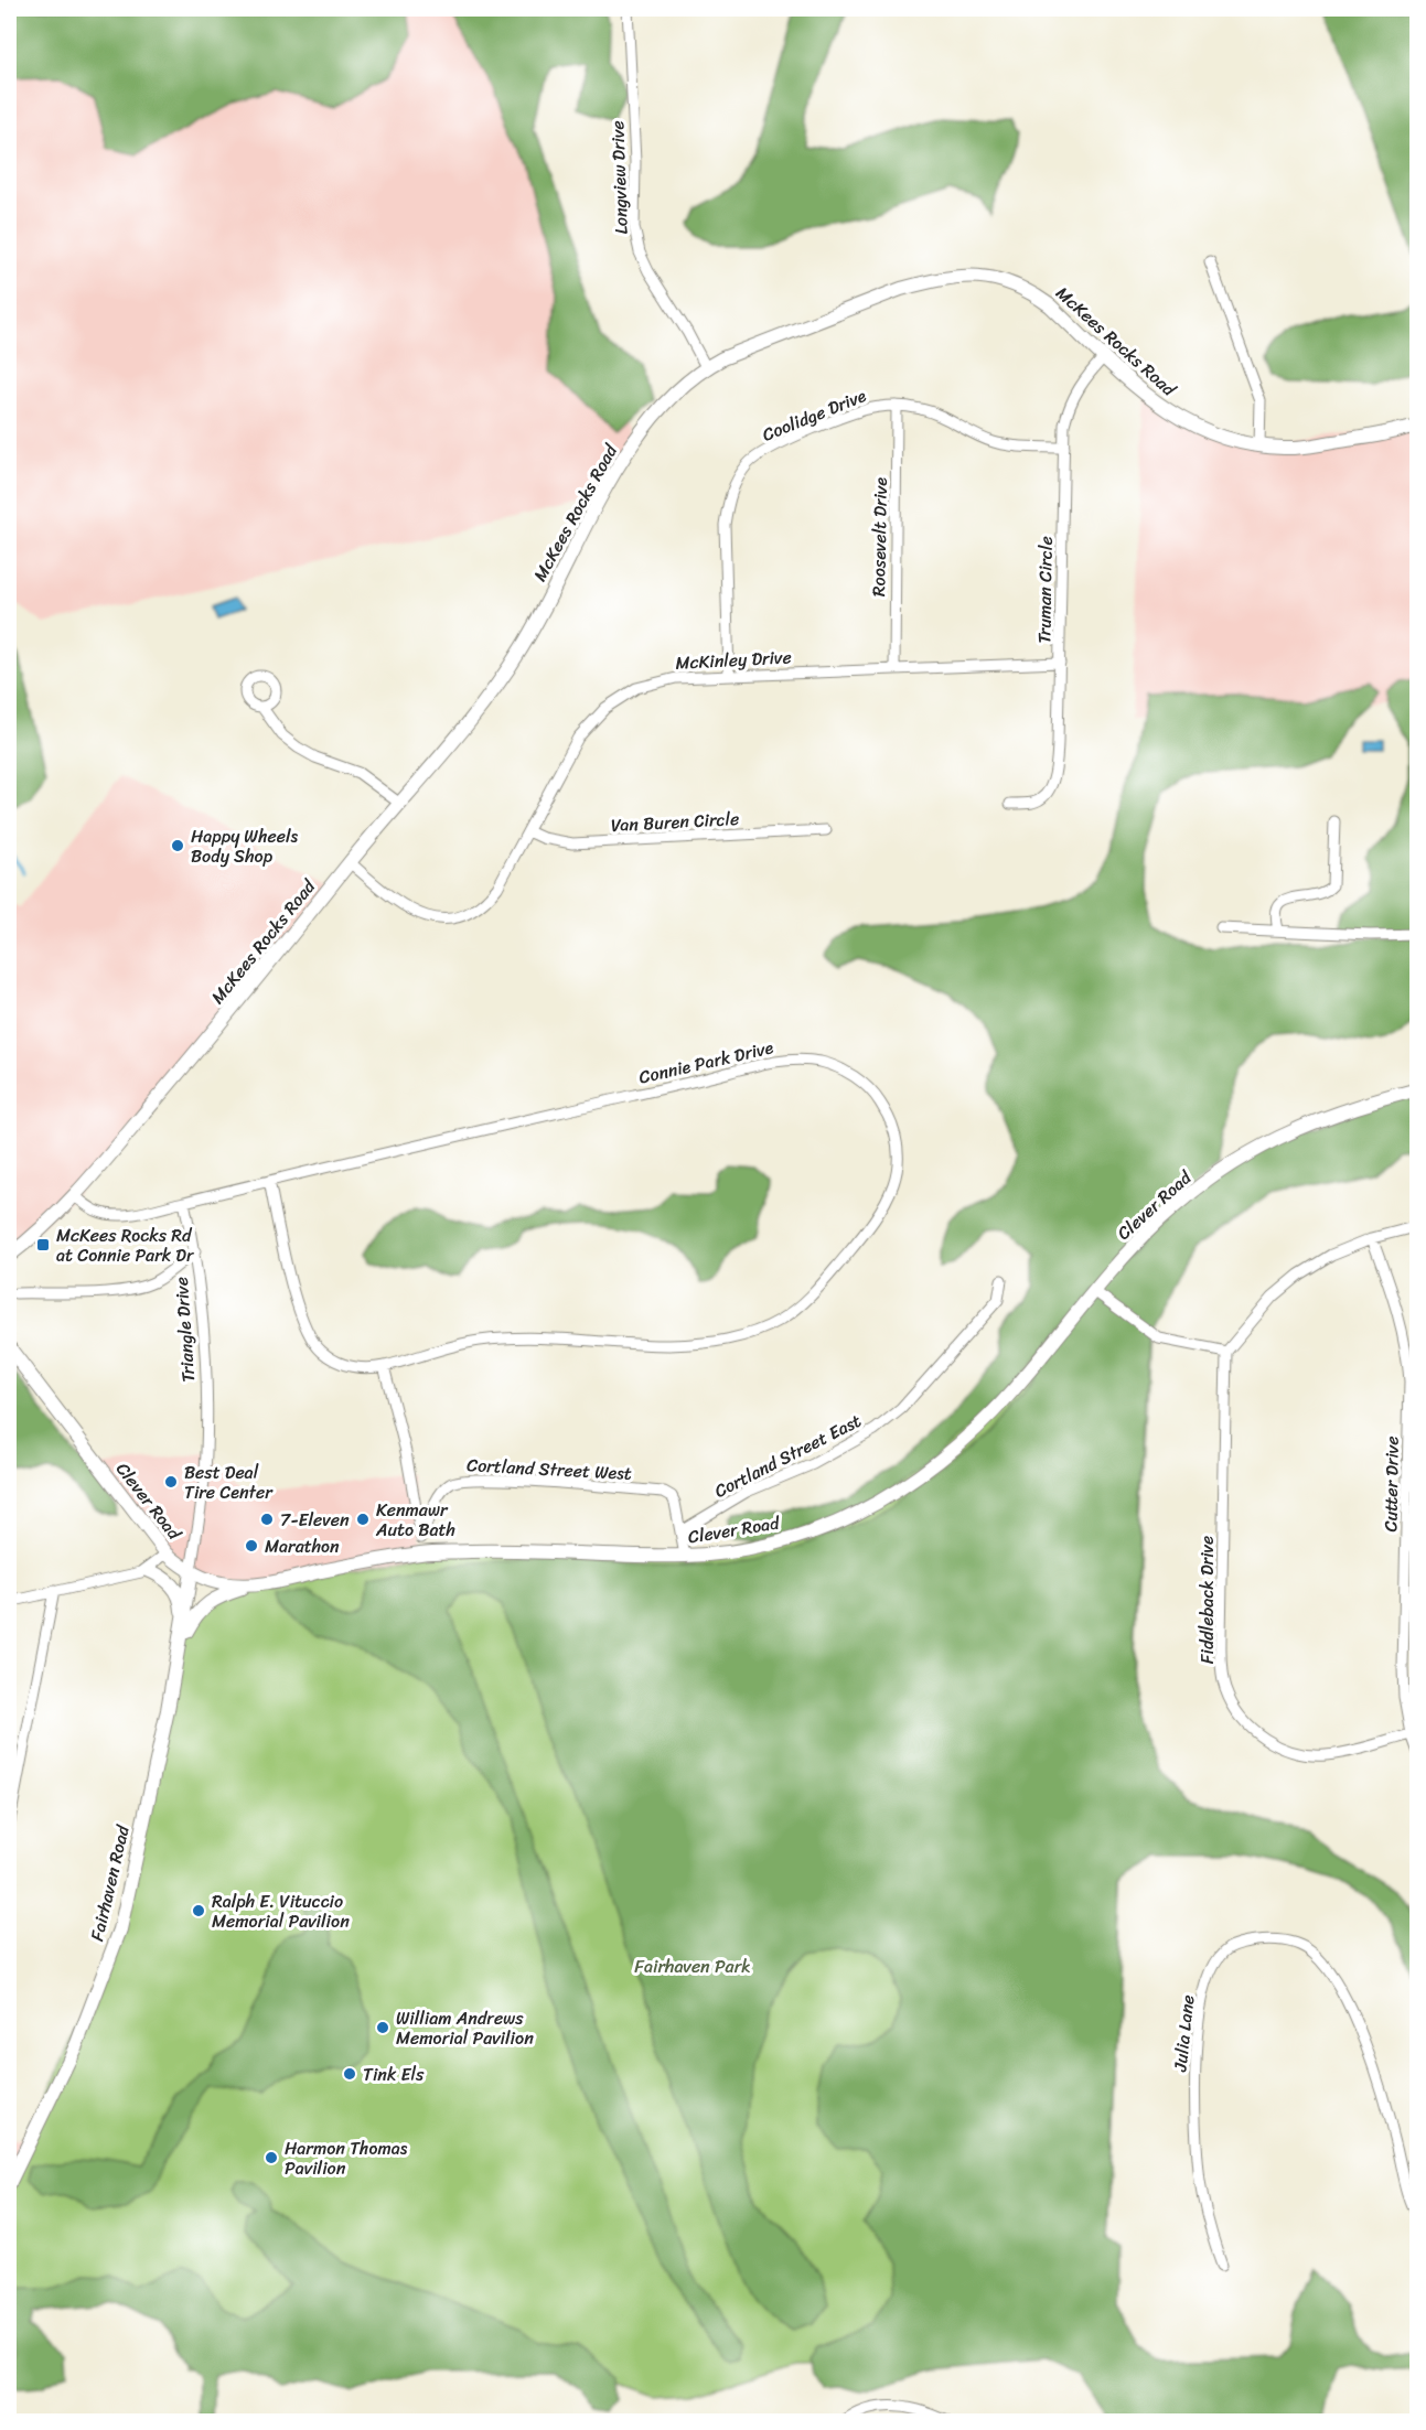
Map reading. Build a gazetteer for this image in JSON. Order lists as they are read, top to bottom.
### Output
{
  "streets": {
    "street": [
      "Longview Drive",
      "McKees Rocks Road",
      "Coolidge Drive",
      "Roosevelt Drive",
      "Truman Circle",
      "McKinley Drive",
      "Van Buren Circle",
      "Connie Park Drive",
      "Clever Road",
      "Triangle Drive",
      "Cortland Street East",
      "Cortland Street West",
      "Cutter Drive",
      "Fiddleback Drive",
      "Fairhaven Road",
      "Julia Lane"
    ]
  },
  "crossings": [
    ["Longview Drive", "McKees Rocks Road"],
    ["McKees Rocks Road", "Truman Circle"],
    ["McKees Rocks Road", "McKinley Drive"],
    ["Coolidge Drive", "Roosevelt Drive"],
    ["Coolidge Drive", "Truman Circle"],
    ["Coolidge Drive", "McKinley Drive"],
    ["Roosevelt Drive", "McKinley Drive"],
    ["Truman Circle", "McKinley Drive"],
    ["McKinley Drive", "Van Buren Circle"],
    ["Connie Park Drive", "Triangle Drive"],
    ["Clever Road", "Triangle Drive"],
    ["Clever Road", "Cortland Street West"],
    ["Clever Road", "Fairhaven Road"],
    ["Triangle Drive", "Fairhaven Road"],
    ["Cortland Street East", "Cortland Street West"],
    ["Cutter Drive", "Fiddleback Drive"]
  ],
  "parks": ["Fairhaven Park"],
  "places": {
    "other": [
      "Happy Wheels Body Shop",
      "Best Deal Tire Center",
      "7-Eleven",
      "Kenmawr Auto Bath",
      "Marathon",
      "Ralph E. Vituccio Memorial Pavilion",
      "William Andrews Memorial Pavilion",
      "Tink Els",
      "Harmon Thomas Pavilion"
    ],
    "transit": ["McKees Rocks Rd at Connie Park Dr"]
  }
}
